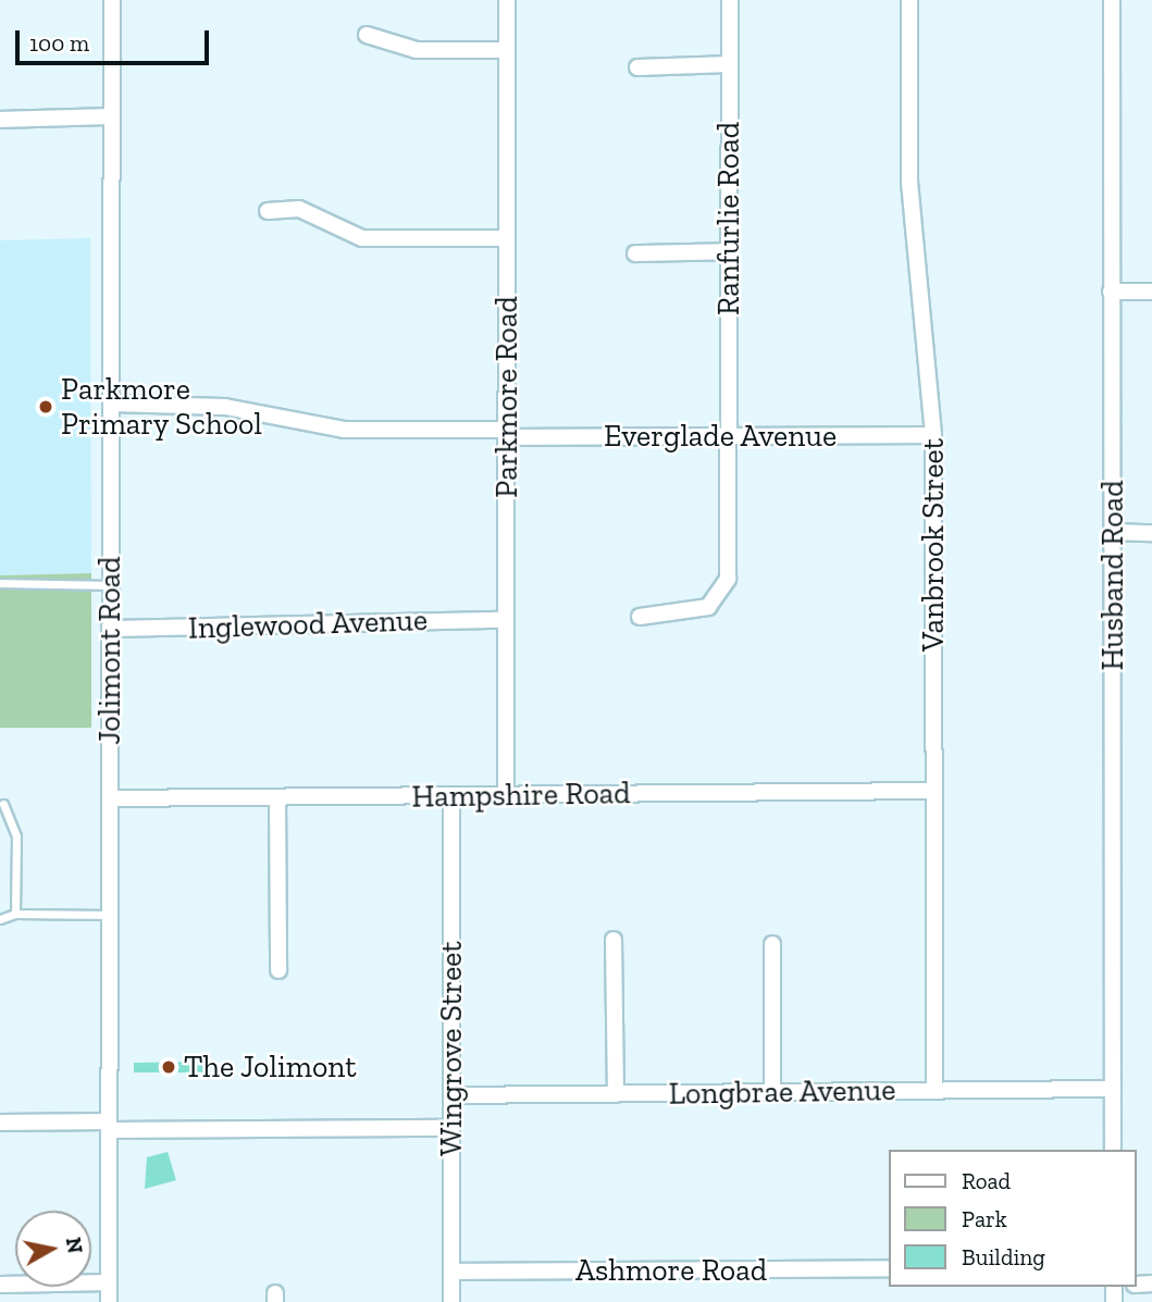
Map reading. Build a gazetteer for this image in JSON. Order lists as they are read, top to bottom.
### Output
{
  "streets": {
    "street": [
      "Ranfurlie Road",
      "Parkmore Road",
      "Everglade Avenue",
      "Vanbrook Street",
      "Husband Road",
      "Inglewood Avenue",
      "Jolimont Road",
      "Hampshire Road",
      "Wingrove Street",
      "Longbrae Avenue",
      "Ashmore Road"
    ]
  },
  "crossings": [
    ["Ranfurlie Road", "Everglade Avenue"],
    ["Parkmore Road", "Everglade Avenue"],
    ["Parkmore Road", "Inglewood Avenue"],
    ["Parkmore Road", "Hampshire Road"],
    ["Everglade Avenue", "Vanbrook Street"],
    ["Everglade Avenue", "Jolimont Road"],
    ["Vanbrook Street", "Hampshire Road"],
    ["Vanbrook Street", "Longbrae Avenue"],
    ["Husband Road", "Longbrae Avenue"],
    ["Inglewood Avenue", "Jolimont Road"],
    ["Jolimont Road", "Hampshire Road"],
    ["Hampshire Road", "Wingrove Street"],
    ["Wingrove Street", "Longbrae Avenue"],
    ["Wingrove Street", "Ashmore Road"]
  ],
  "places": ["Parkmore Primary School", "The Jolimont"],
  "legend": ["Road", "Park", "Building"],
  "scale_bar": "100 m",
  "north": "right"
}
